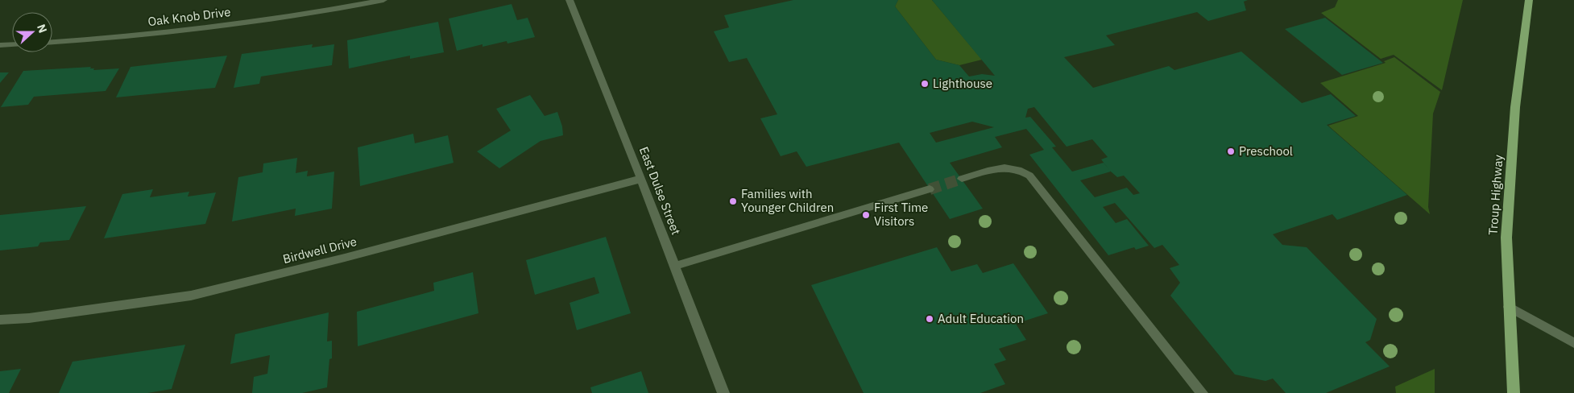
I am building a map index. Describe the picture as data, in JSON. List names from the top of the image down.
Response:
{
  "streets": {
    "main road": ["Troup Highway"],
    "street": ["Oak Knob Drive", "East Dulse Street", "Birdwell Drive"]
  },
  "crossings": [
    ["East Dulse Street", "Birdwell Drive"]
  ],
  "places": [
    "Lighthouse",
    "Preschool",
    "Families with Younger Children",
    "First Time Visitors",
    "Adult Education"
  ],
  "north": "right"
}
